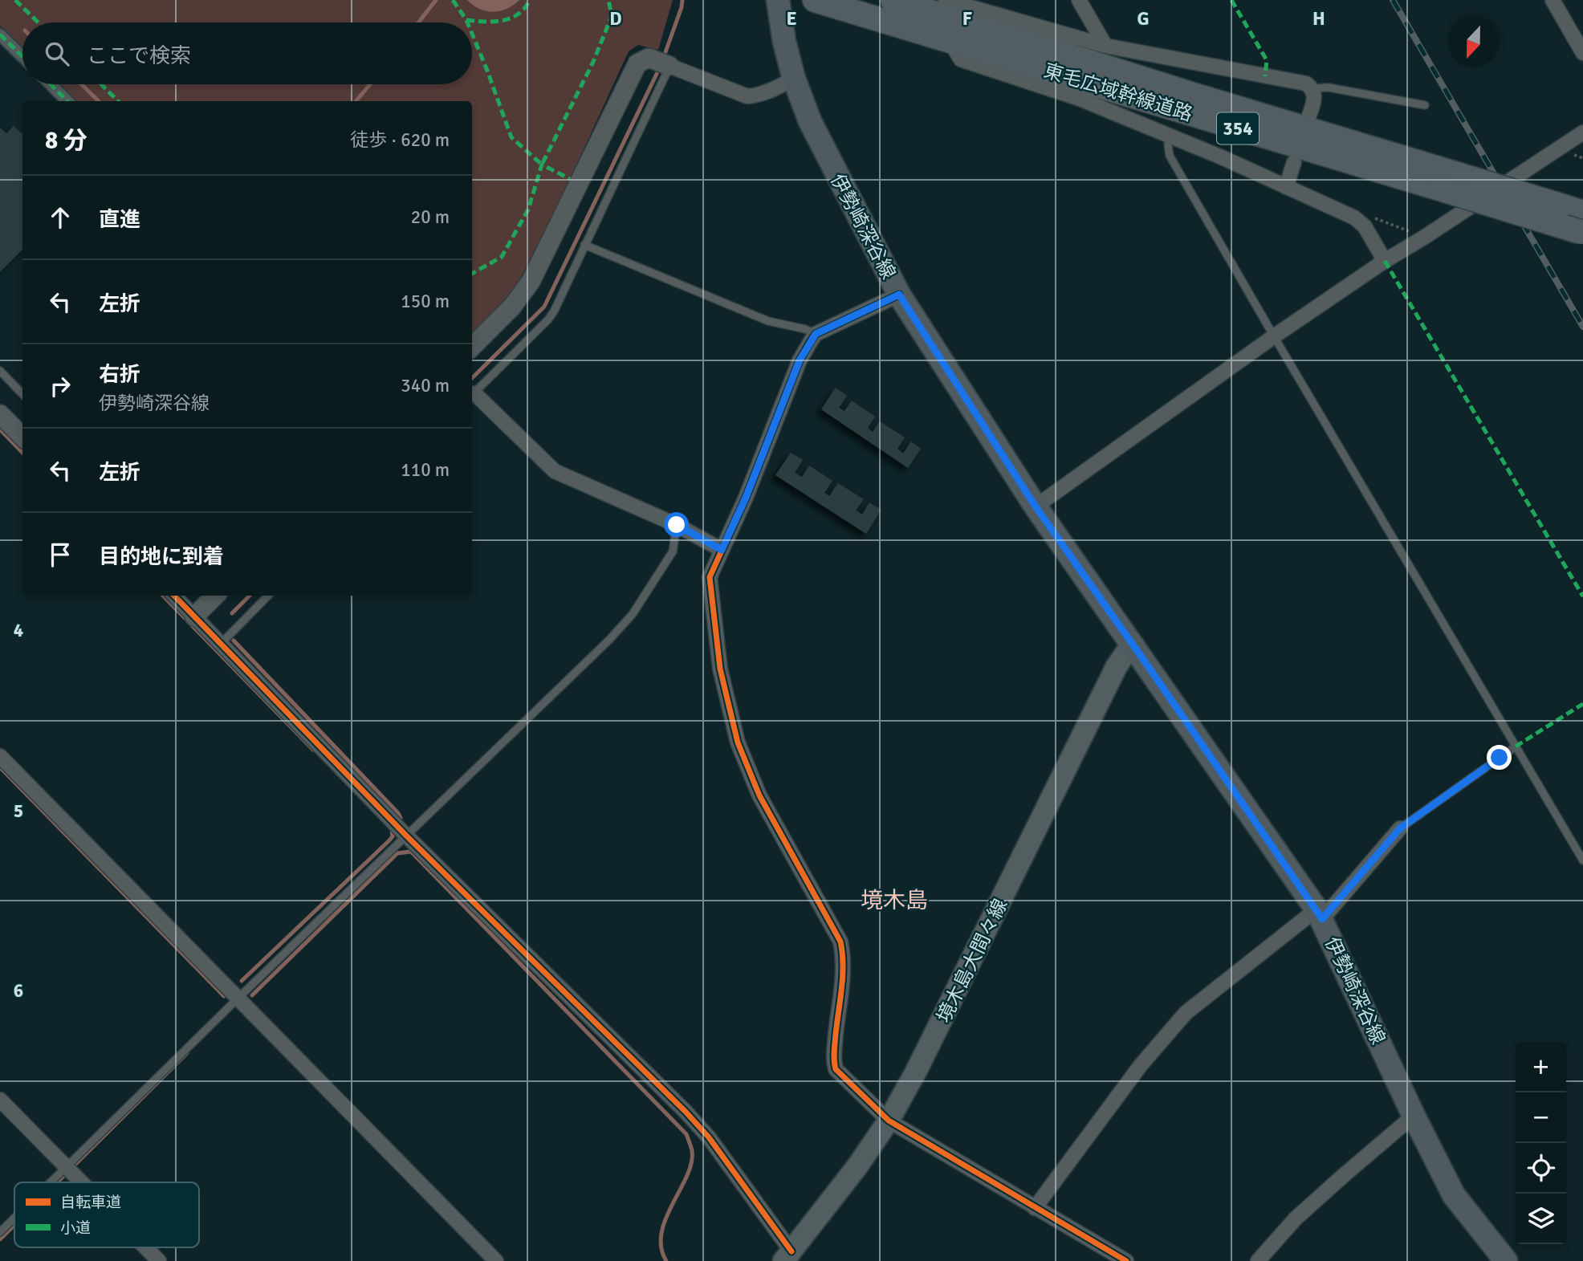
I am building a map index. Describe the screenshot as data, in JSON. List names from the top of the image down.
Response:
{
  "streets": {
    "highway": ["東毛広域幹線道路", "354"],
    "main road": ["伊勢崎深谷線", "境木島大間々線"]
  },
  "crossings": [
    ["伊勢崎深谷線", "境木島大間々線"]
  ],
  "districts": ["境木島"],
  "legend": ["自転車道", "小道"],
  "north": "bottom",
  "page": {
    "search": "ここで検索",
    "heading": ["8 分", "徒歩 · 620 m"],
    "list": [
      ["直進", "20 m"],
      ["左折", "150 m"],
      ["右折", "伊勢崎深谷線", "340 m"],
      ["左折", "110 m"],
      "目的地に到着"
    ],
    "map_buttons": ["+", "−"]
  },
  "grid": {
    "columns": [
      "D",
      "E",
      "F",
      "G",
      "H"
    ],
    "rows": ["4", "5", "6"]
  }
}
